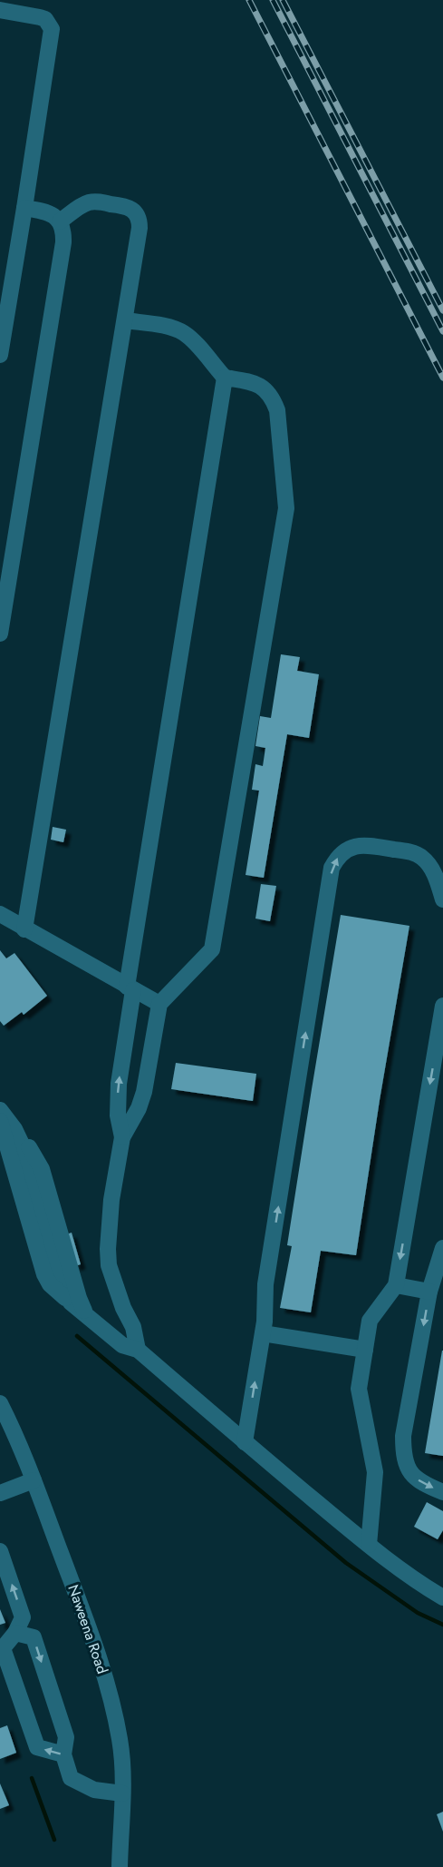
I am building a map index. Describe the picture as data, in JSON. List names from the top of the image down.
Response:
{
  "streets": {
    "street": ["Naweena Road"]
  }
}
